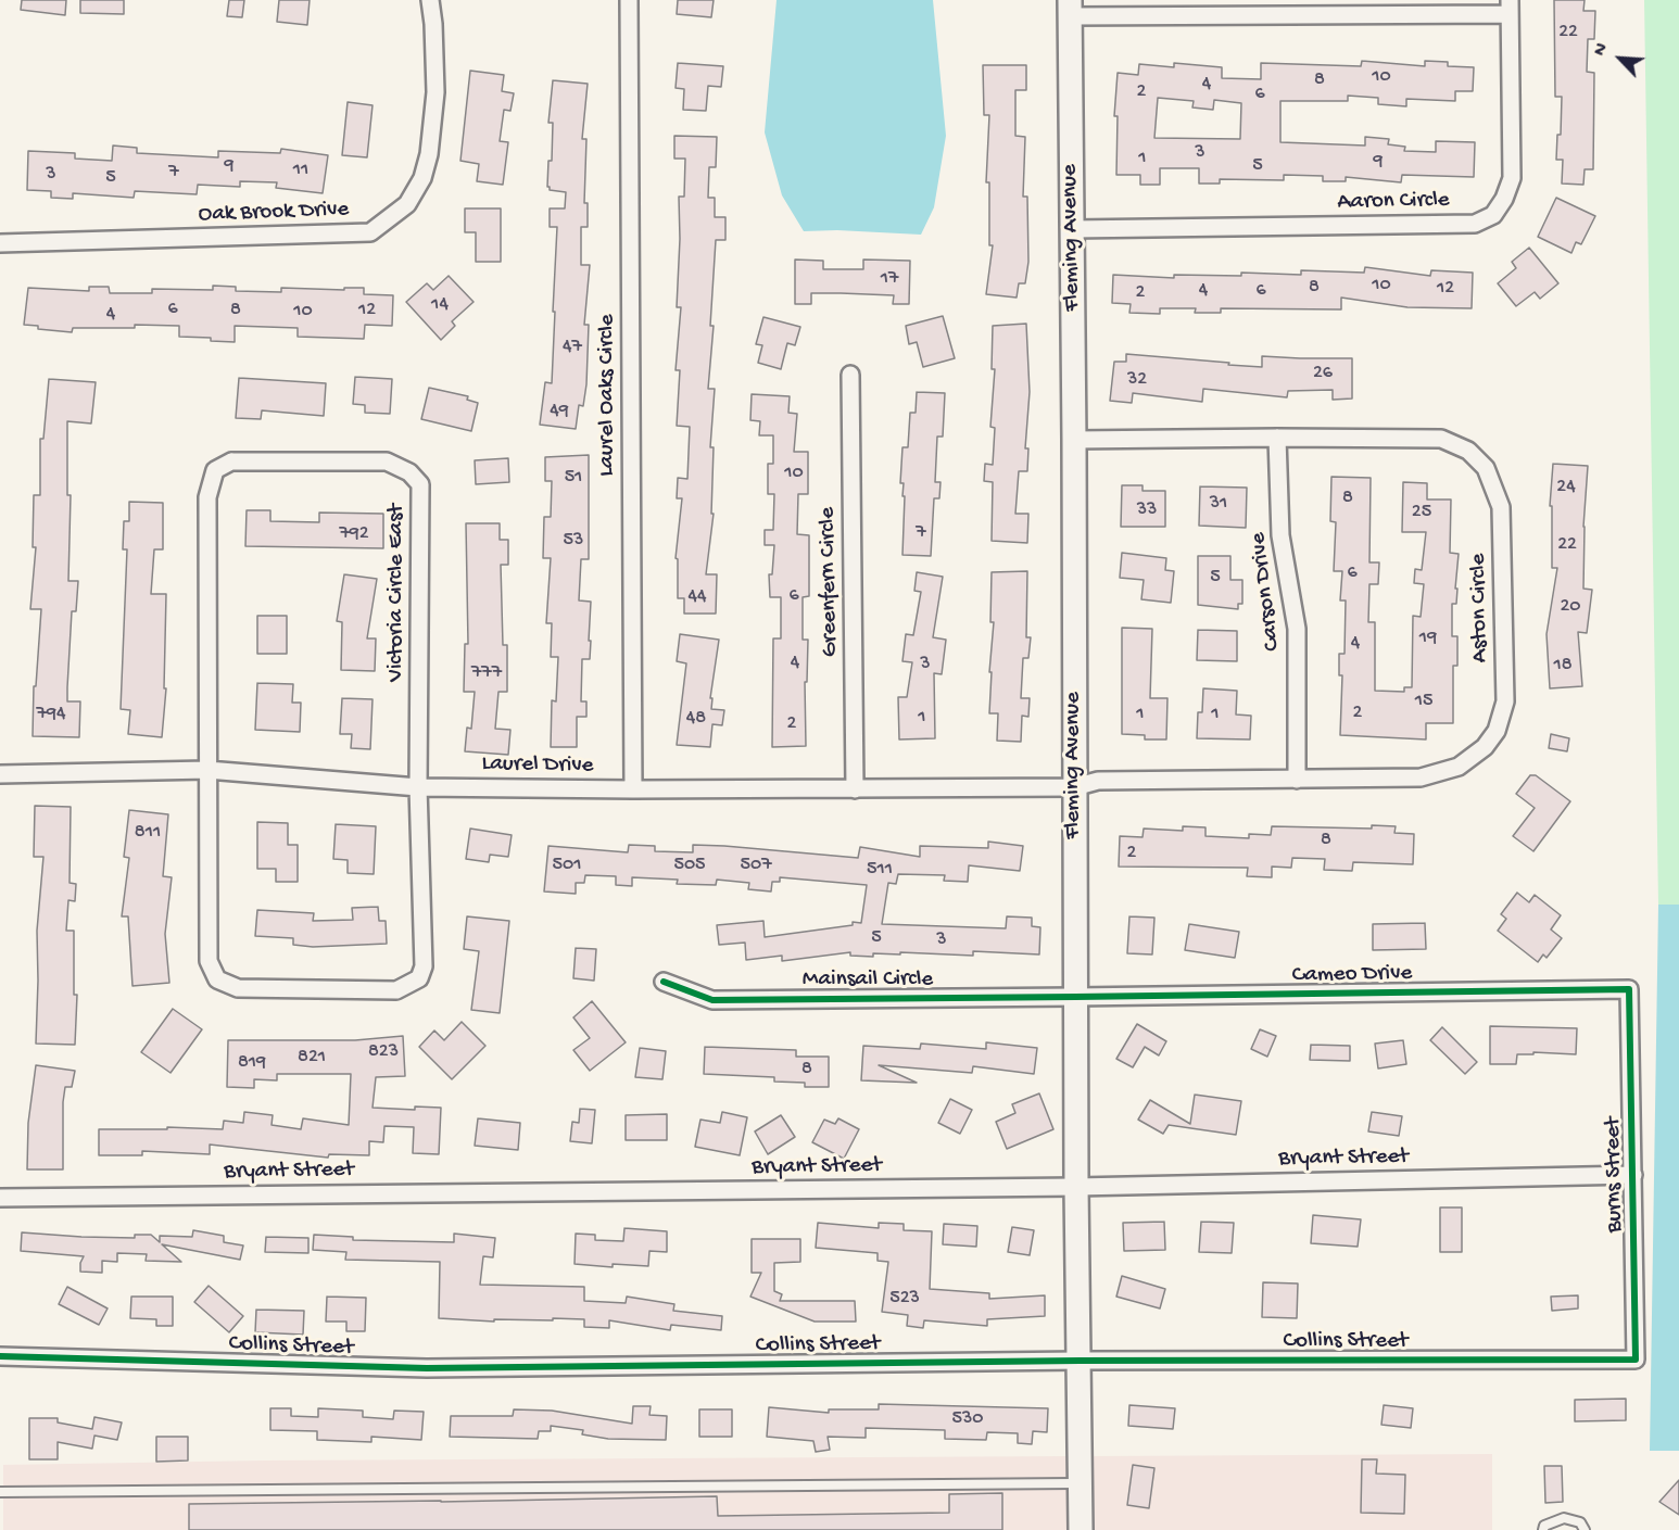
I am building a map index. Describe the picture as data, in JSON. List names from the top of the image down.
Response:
{
  "streets": {
    "street": [
      "Aaron Circle",
      "Oak Brook Drive",
      "Fleming Avenue",
      "Laurel Oaks Circle",
      "Greenfern Circle",
      "Carson Drive",
      "Victoria Circle East",
      "Aston Circle",
      "Laurel Drive",
      "Cameo Drive",
      "Mainsail Circle",
      "Bryant Street",
      "Burns Street",
      "Collins Street"
    ]
  },
  "crossings": [
    ["Aaron Circle", "Fleming Avenue"],
    ["Fleming Avenue", "Aston Circle"],
    ["Fleming Avenue", "Laurel Drive"],
    ["Fleming Avenue", "Cameo Drive"],
    ["Fleming Avenue", "Mainsail Circle"],
    ["Fleming Avenue", "Bryant Street"],
    ["Fleming Avenue", "Collins Street"],
    ["Laurel Oaks Circle", "Laurel Drive"],
    ["Greenfern Circle", "Laurel Drive"],
    ["Carson Drive", "Aston Circle"],
    ["Victoria Circle East", "Laurel Drive"],
    ["Aston Circle", "Laurel Drive"],
    ["Cameo Drive", "Mainsail Circle"],
    ["Cameo Drive", "Burns Street"],
    ["Bryant Street", "Burns Street"],
    ["Burns Street", "Collins Street"]
  ],
  "house_numbers": [
    "22",
    "10",
    "8",
    "4",
    "2",
    "6",
    "3",
    "1",
    "9",
    "9",
    "5",
    "11",
    "7",
    "3",
    "5",
    "17",
    "10",
    "8",
    "12",
    "4",
    "6",
    "2",
    "14",
    "6",
    "8",
    "12",
    "10",
    "4",
    "47",
    "26",
    "32",
    "49",
    "10",
    "51",
    "24",
    "8",
    "31",
    "33",
    "25",
    "7",
    "792",
    "53",
    "22",
    "6",
    "5",
    "6",
    "44",
    "20",
    "19",
    "4",
    "4",
    "3",
    "18",
    "777",
    "15",
    "2",
    "794",
    "1",
    "1",
    "1",
    "48",
    "2",
    "811",
    "8",
    "2",
    "501",
    "505",
    "507",
    "511",
    "5",
    "3",
    "823",
    "821",
    "819",
    "8",
    "523",
    "530"
  ],
  "north": "top left"
}
